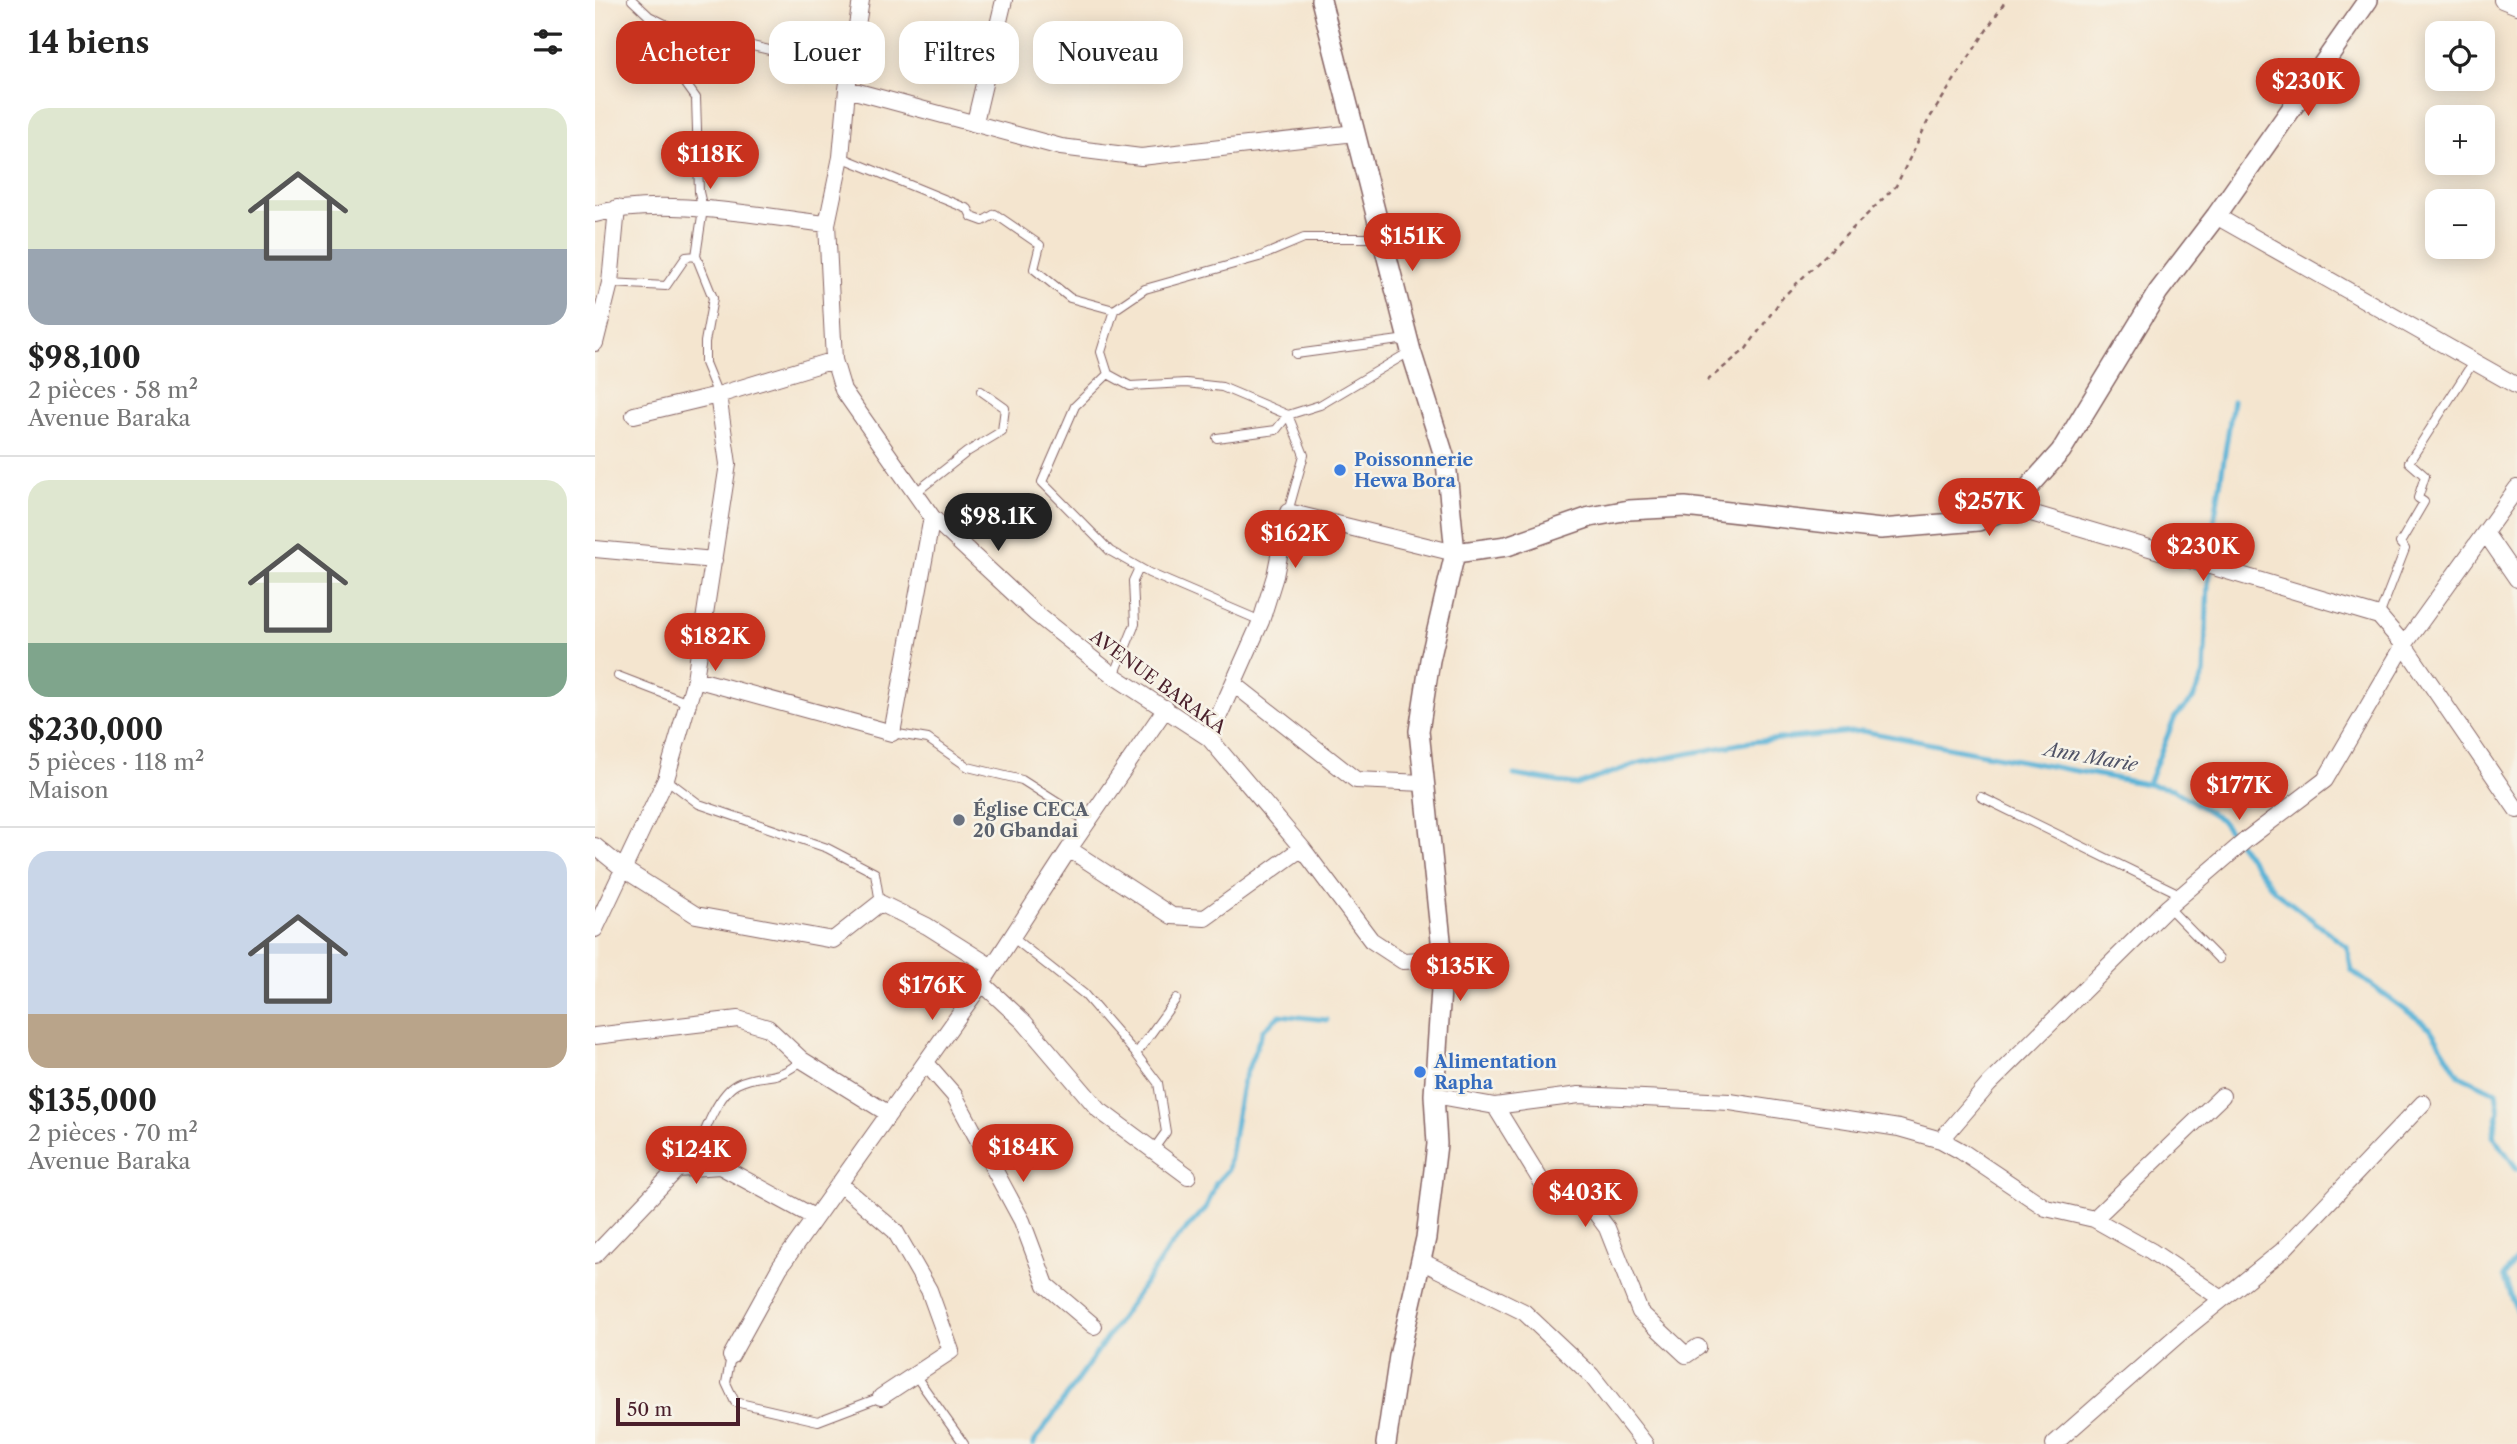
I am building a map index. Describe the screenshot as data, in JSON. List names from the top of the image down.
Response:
{
  "streets": {
    "street": ["AVENUE BARAKA"]
  },
  "water": ["Ann Marie"],
  "places": ["Poissonnerie Hewa Bora", "Église CECA 20 Gbandai", "Alimentation Rapha"],
  "scale_bar": "50 m",
  "page": {
    "heading": "14 biens",
    "map_buttons": ["+", "−"],
    "chip": [
      "Acheter",
      "Louer",
      "Filtres",
      "Nouveau"
    ],
    "price": [
      "$230K",
      "$118K",
      "$151K",
      "$257K",
      "$98.1K",
      "$162K",
      "$230K",
      "$182K",
      "$177K",
      "$135K",
      "$176K",
      "$184K",
      "$124K",
      "$403K"
    ],
    "list": [
      {
        "name": "$98,100",
        "note": "2 pièces · 58 m² · Avenue Baraka"
      },
      {
        "name": "$230,000",
        "note": "5 pièces · 118 m² · Maison"
      },
      {
        "name": "$135,000",
        "note": "2 pièces · 70 m² · Avenue Baraka"
      }
    ],
    "scale": "50 m"
  }
}
